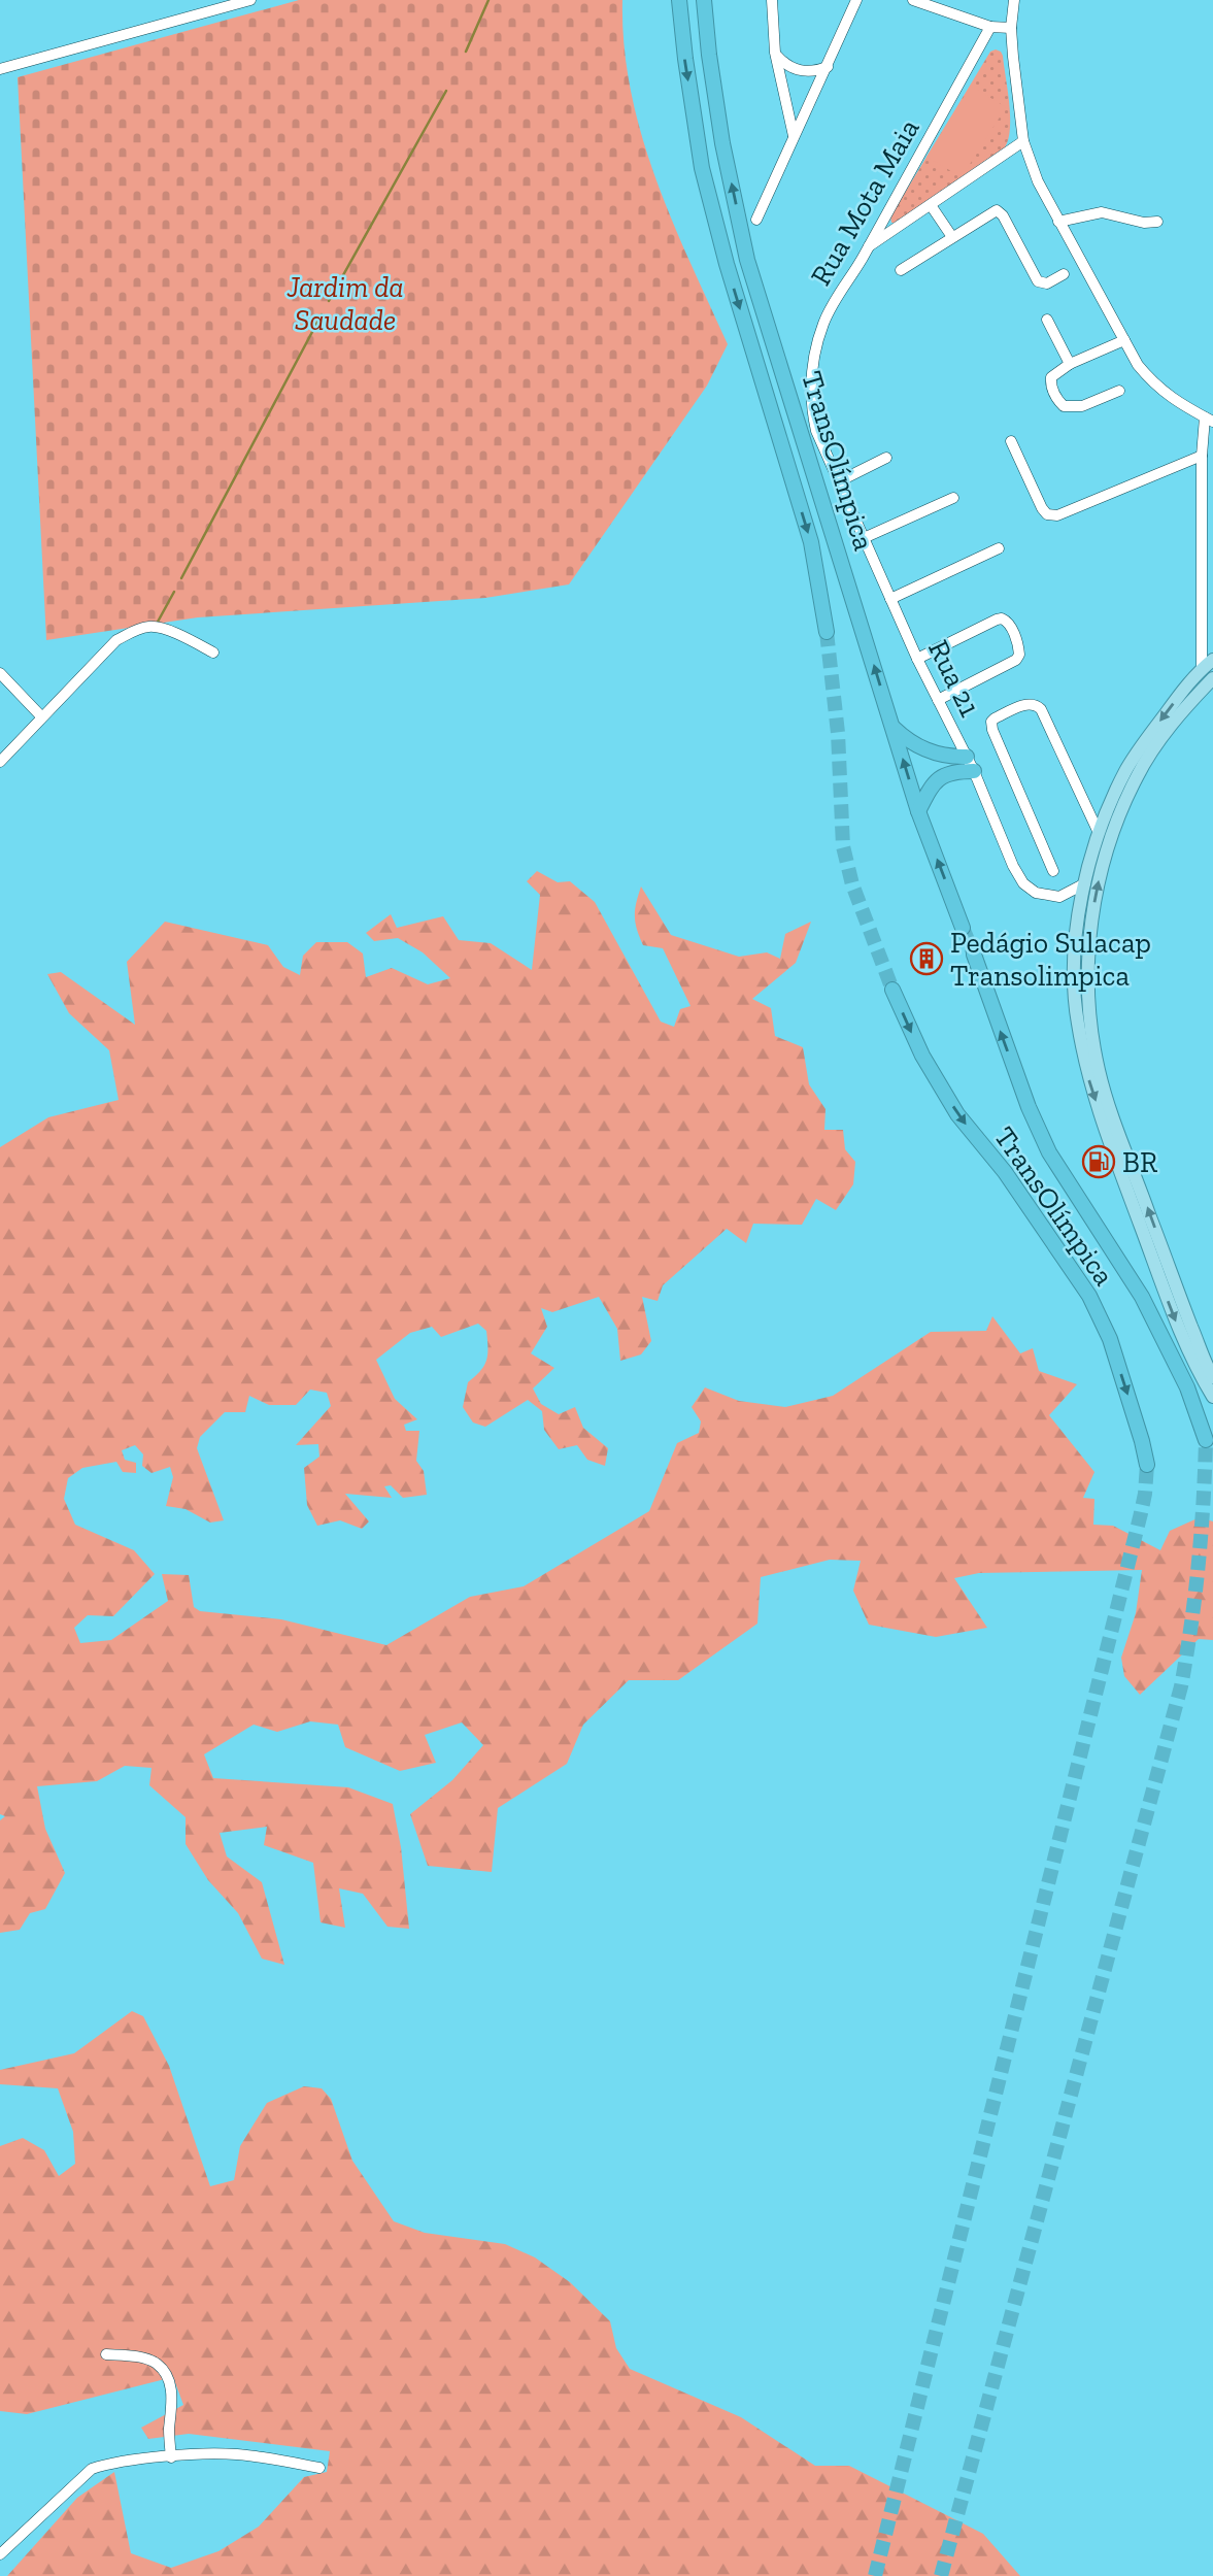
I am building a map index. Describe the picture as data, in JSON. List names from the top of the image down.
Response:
{
  "streets": {
    "highway": ["TransOlímpica"],
    "street": ["Rua Mota Maia", "Rua 21"]
  },
  "crossings": [
    ["Rua Mota Maia", "Rua 21"]
  ],
  "parks": ["Jardim da Saudade"],
  "places": {
    "building": ["Pedágio Sulacap Transolimpica"],
    "fuel station": ["BR"]
  }
}
